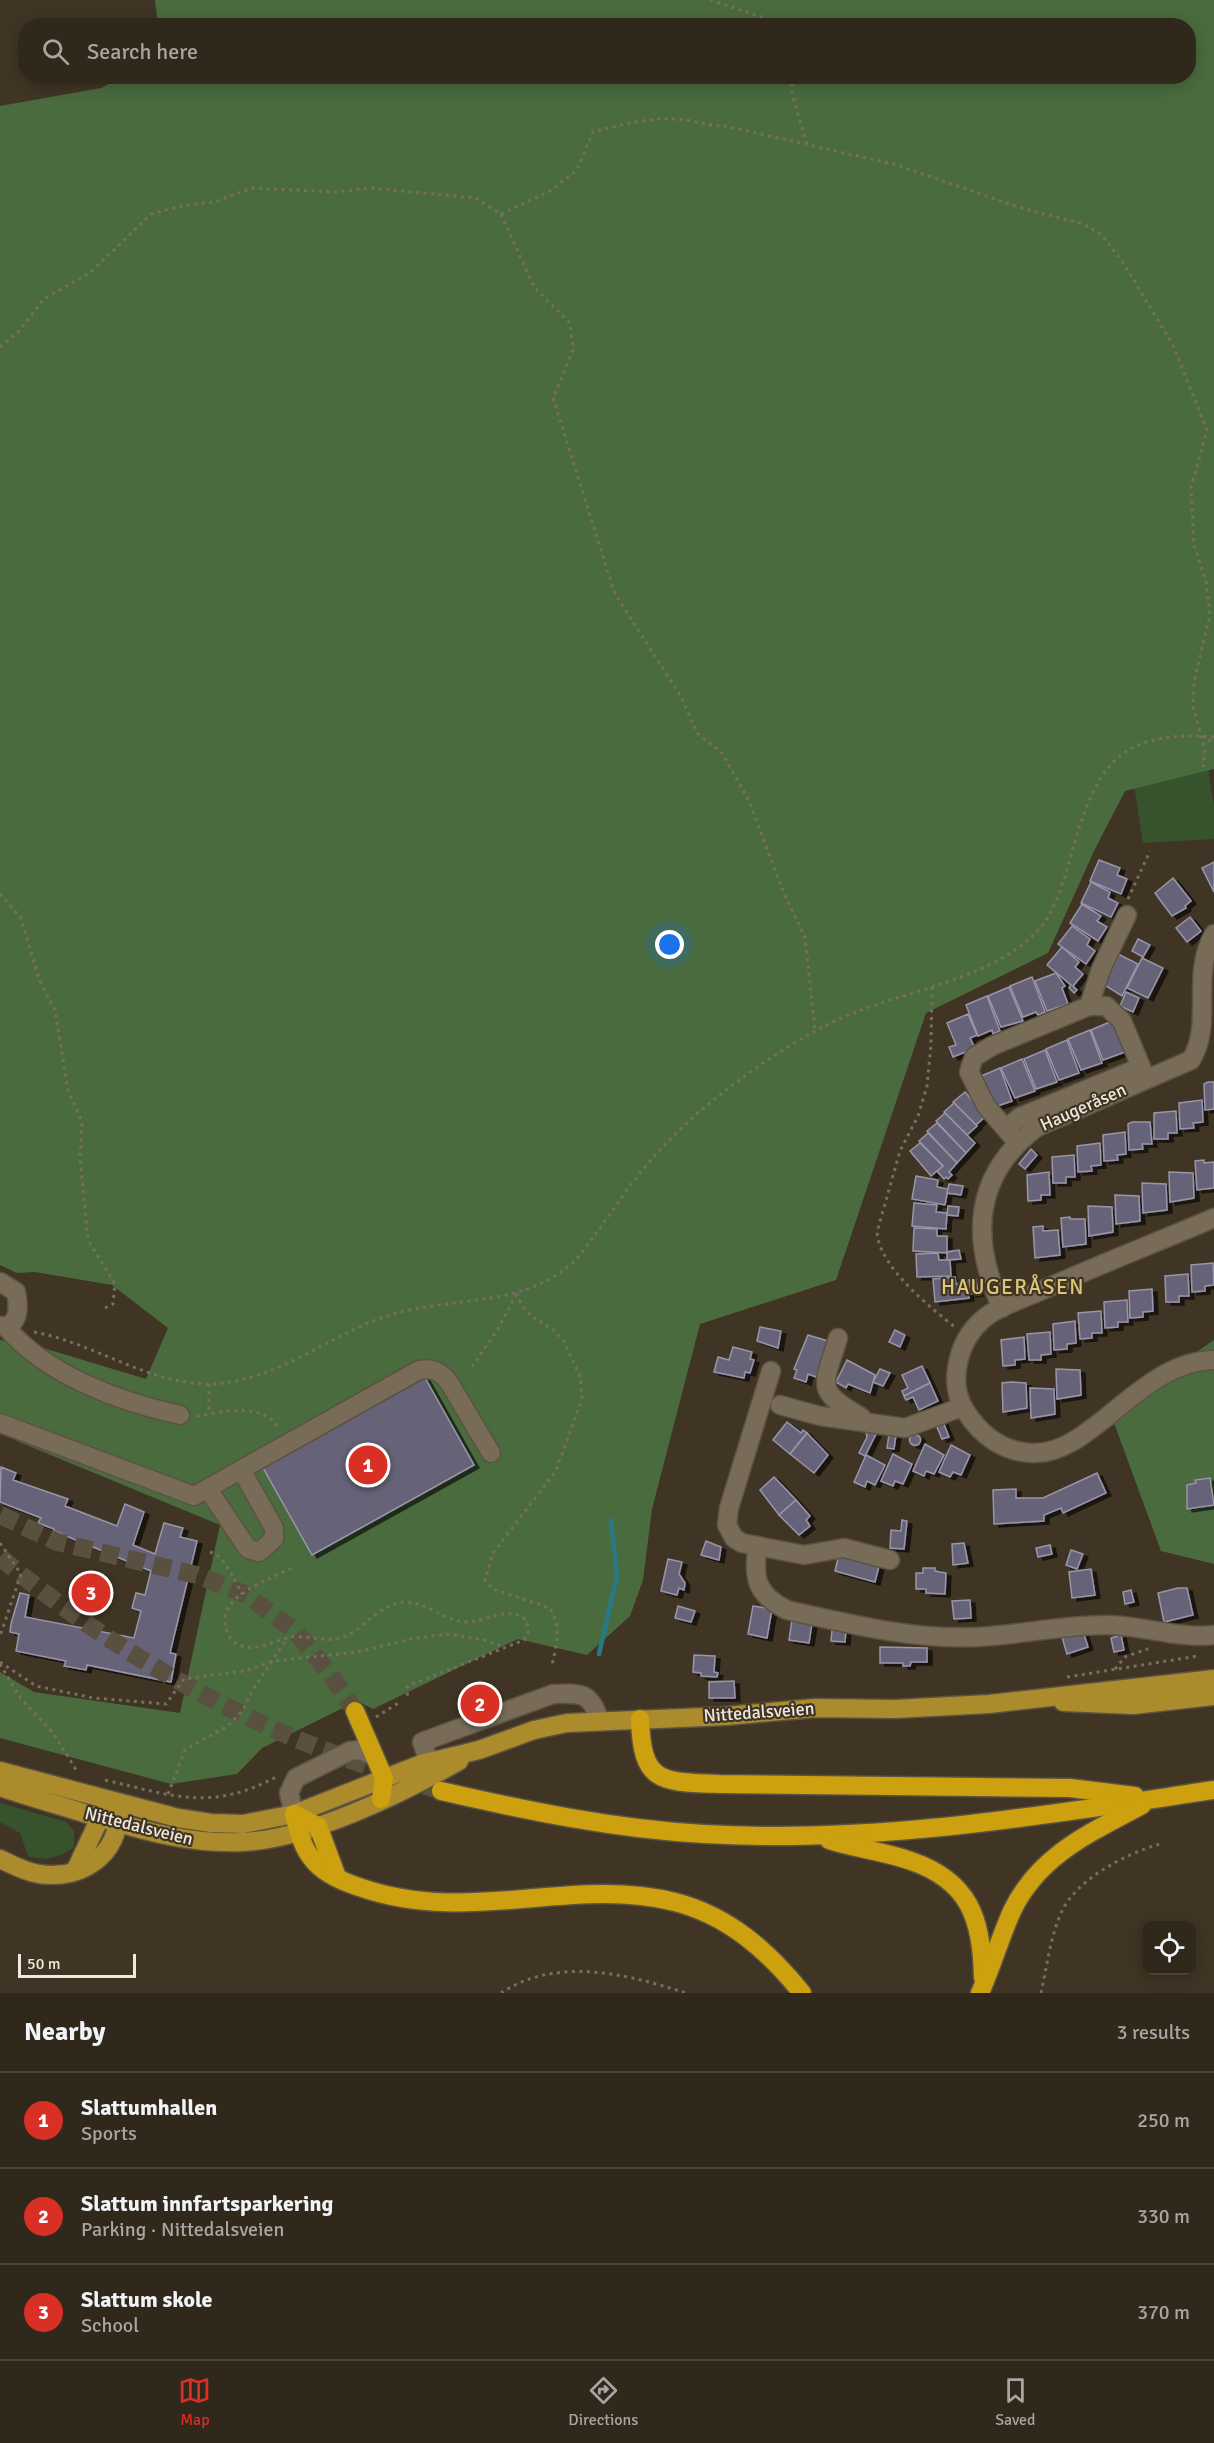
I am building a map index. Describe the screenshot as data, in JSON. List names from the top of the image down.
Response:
{
  "streets": {
    "main road": ["Nittedalsveien"],
    "street": ["Haugeråsen"]
  },
  "districts": ["HAUGERÅSEN"],
  "scale_bar": "50 m",
  "page": {
    "search": "Search here",
    "pins": ["1", "3", "2"],
    "scale": "50 m",
    "heading": ["Nearby", "3 results"],
    "list": [
      {
        "mark": "1",
        "name": "Slattumhallen",
        "note": "Sports",
        "value": "250 m"
      },
      {
        "mark": "2",
        "name": "Slattum innfartsparkering",
        "note": "Parking · Nittedalsveien",
        "value": "330 m"
      },
      {
        "mark": "3",
        "name": "Slattum skole",
        "note": "School",
        "value": "370 m"
      }
    ],
    "nav": ["Map", "Directions", "Saved"]
  }
}
